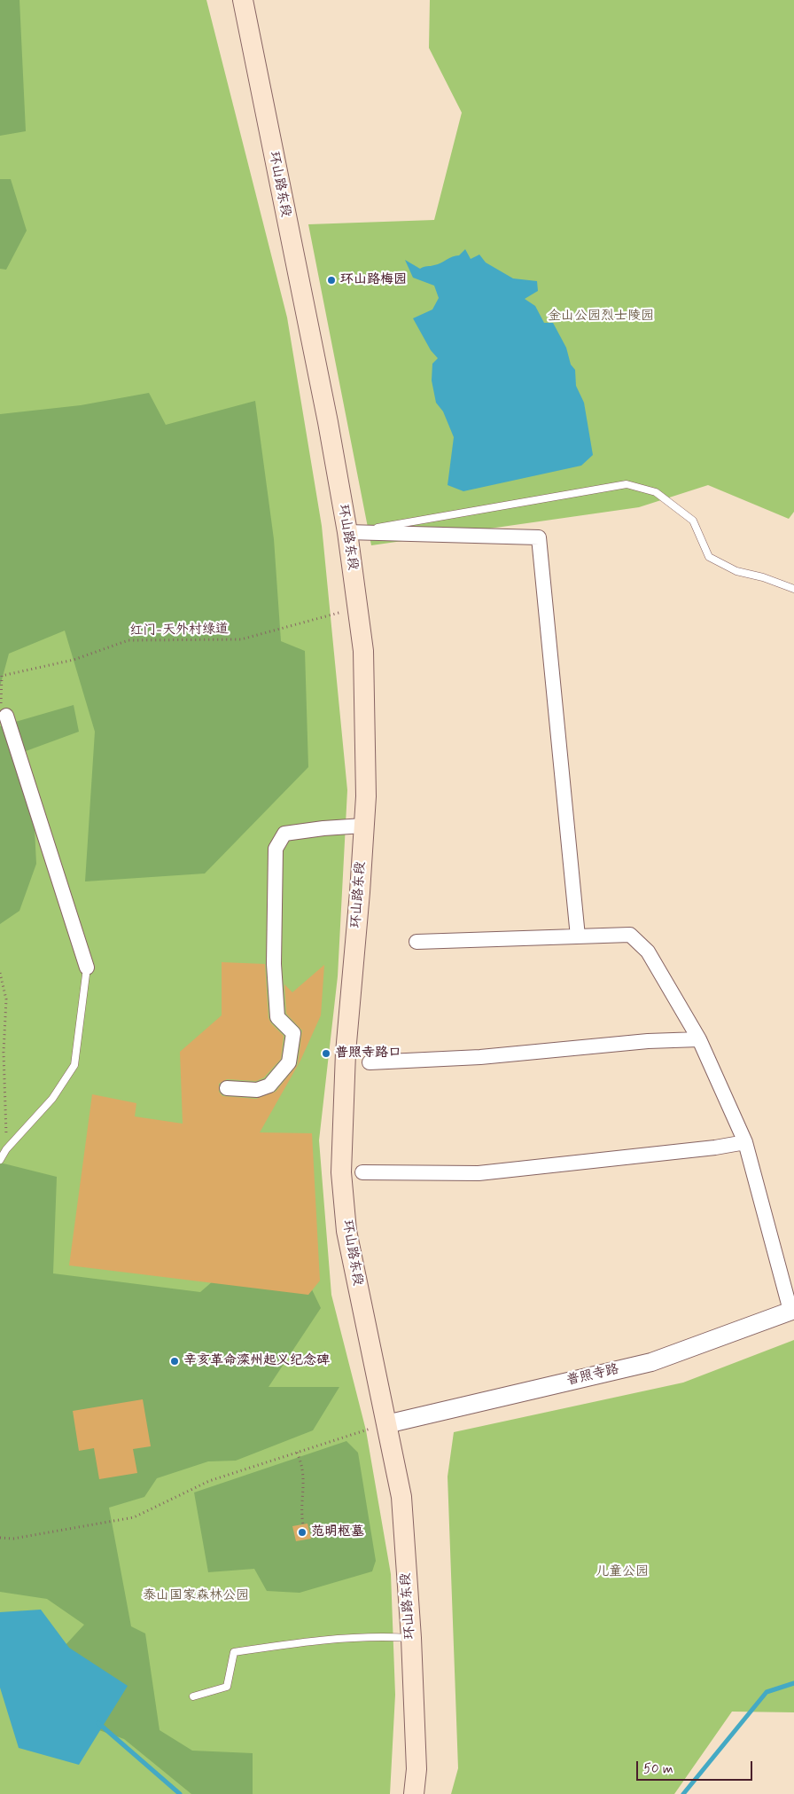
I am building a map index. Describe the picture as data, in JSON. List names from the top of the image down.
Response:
{
  "streets": {
    "main road": ["环山路东段"],
    "street": ["普照寺路"],
    "path": ["红门-天外村绿道"]
  },
  "crossings": [
    ["环山路东段", "红门-天外村绿道"],
    ["环山路东段", "普照寺路"]
  ],
  "parks": ["金山公园烈士陵园", "儿童公园", "泰山国家森林公园"],
  "places": [
    "环山路梅园",
    "普照寺路口",
    "辛亥革命滦州起义纪念碑",
    "范明枢墓"
  ],
  "scale_bar": "50 m"
}
